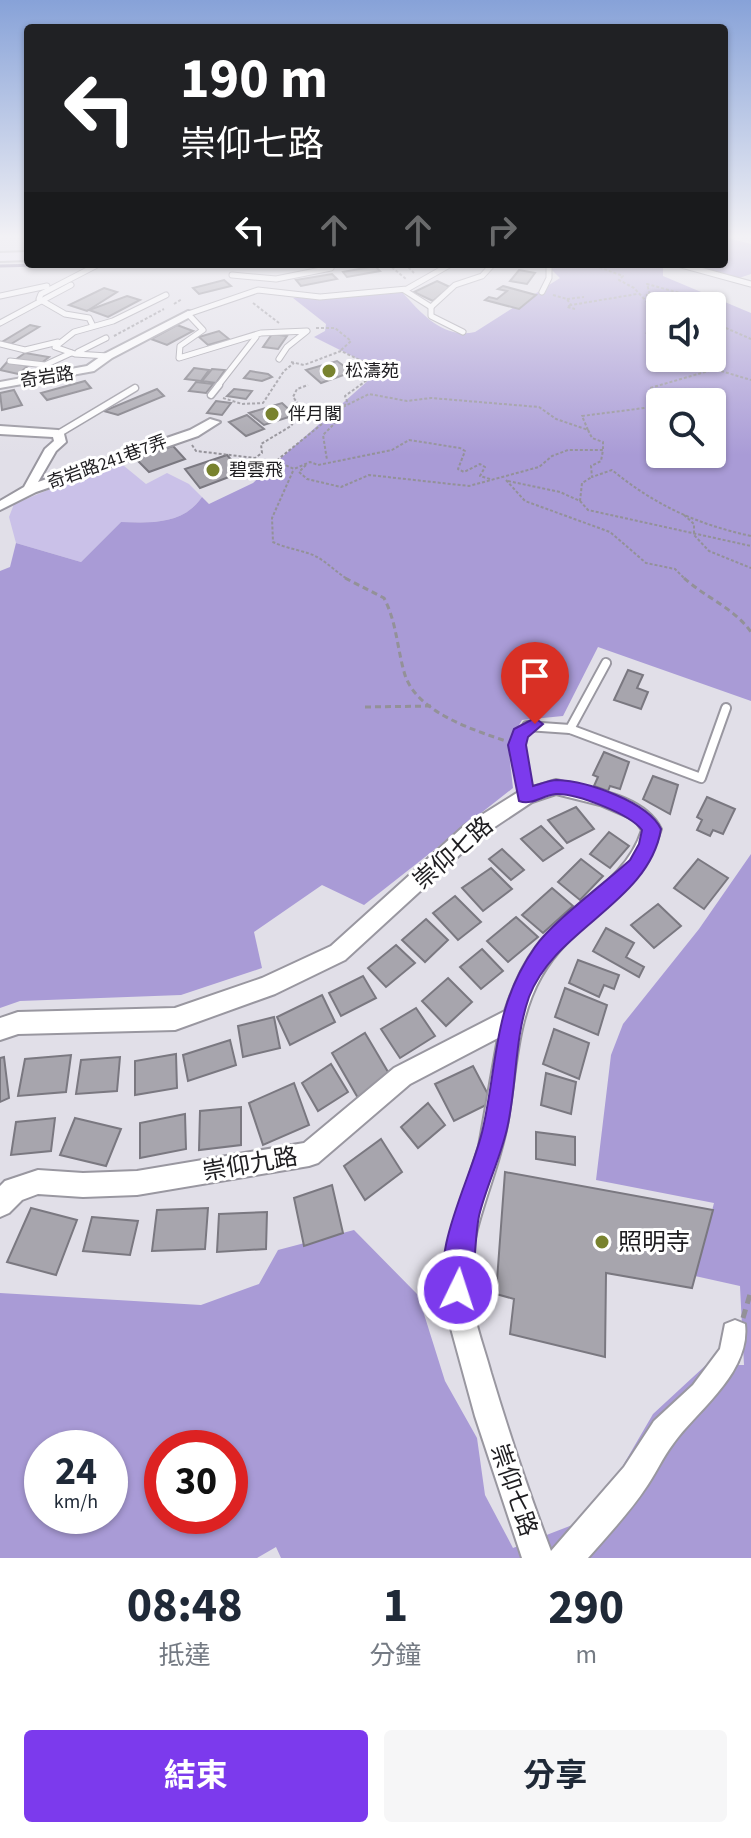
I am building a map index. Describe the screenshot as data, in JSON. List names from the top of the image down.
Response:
{
  "streets": {
    "street": [
      "奇岩路",
      "奇岩路241巷7弄",
      "崇仰七路",
      "崇仰九路"
    ]
  },
  "crossings": [
    ["崇仰七路", "崇仰九路"]
  ],
  "places": [
    "松濤苑",
    "伴月閣",
    "碧雲飛",
    "照明寺"
  ],
  "page": {
    "turn": ["190 m", "崇仰七路"],
    "speed": "24 km/h",
    "limit": "30",
    "eta": [
      "08:48",
      "抵達",
      "1",
      "分鐘",
      "290",
      "m"
    ],
    "buttons": ["結束", "分享"]
  }
}
